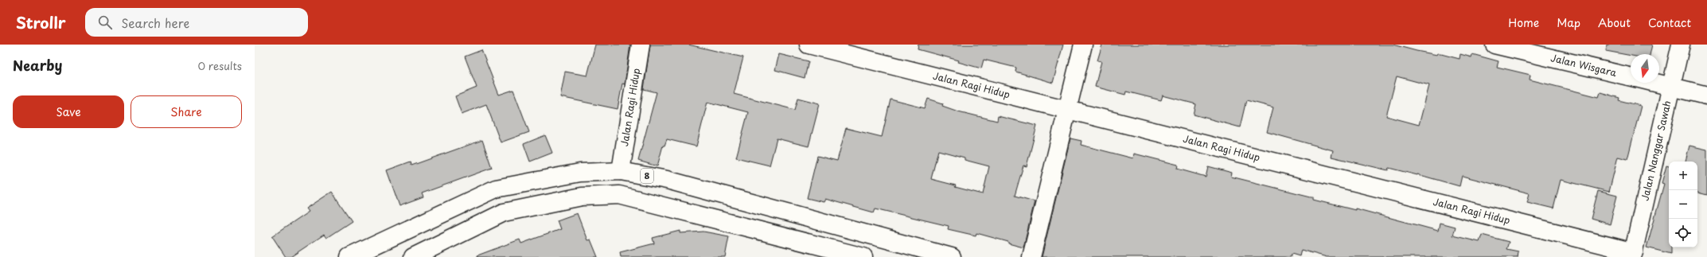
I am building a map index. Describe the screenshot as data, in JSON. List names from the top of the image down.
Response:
{
  "streets": {
    "main road": [
      "Jalan Wisgara",
      "Jalan Ragi Hidup",
      "Jalan Nanggar Sawah",
      "8"
    ]
  },
  "crossings": [
    ["Jalan Wisgara", "Jalan Nanggar Sawah"],
    ["Jalan Ragi Hidup", "Jalan Nanggar Sawah"],
    ["Jalan Ragi Hidup", "8"]
  ],
  "north": "bottom",
  "page": {
    "header": "Strollr",
    "search": "Search here",
    "nav": [
      "Home",
      "Map",
      "About",
      "Contact"
    ],
    "heading": ["Nearby", "0 results"],
    "buttons": ["Save", "Share"],
    "map_buttons": ["+", "−"]
  }
}
